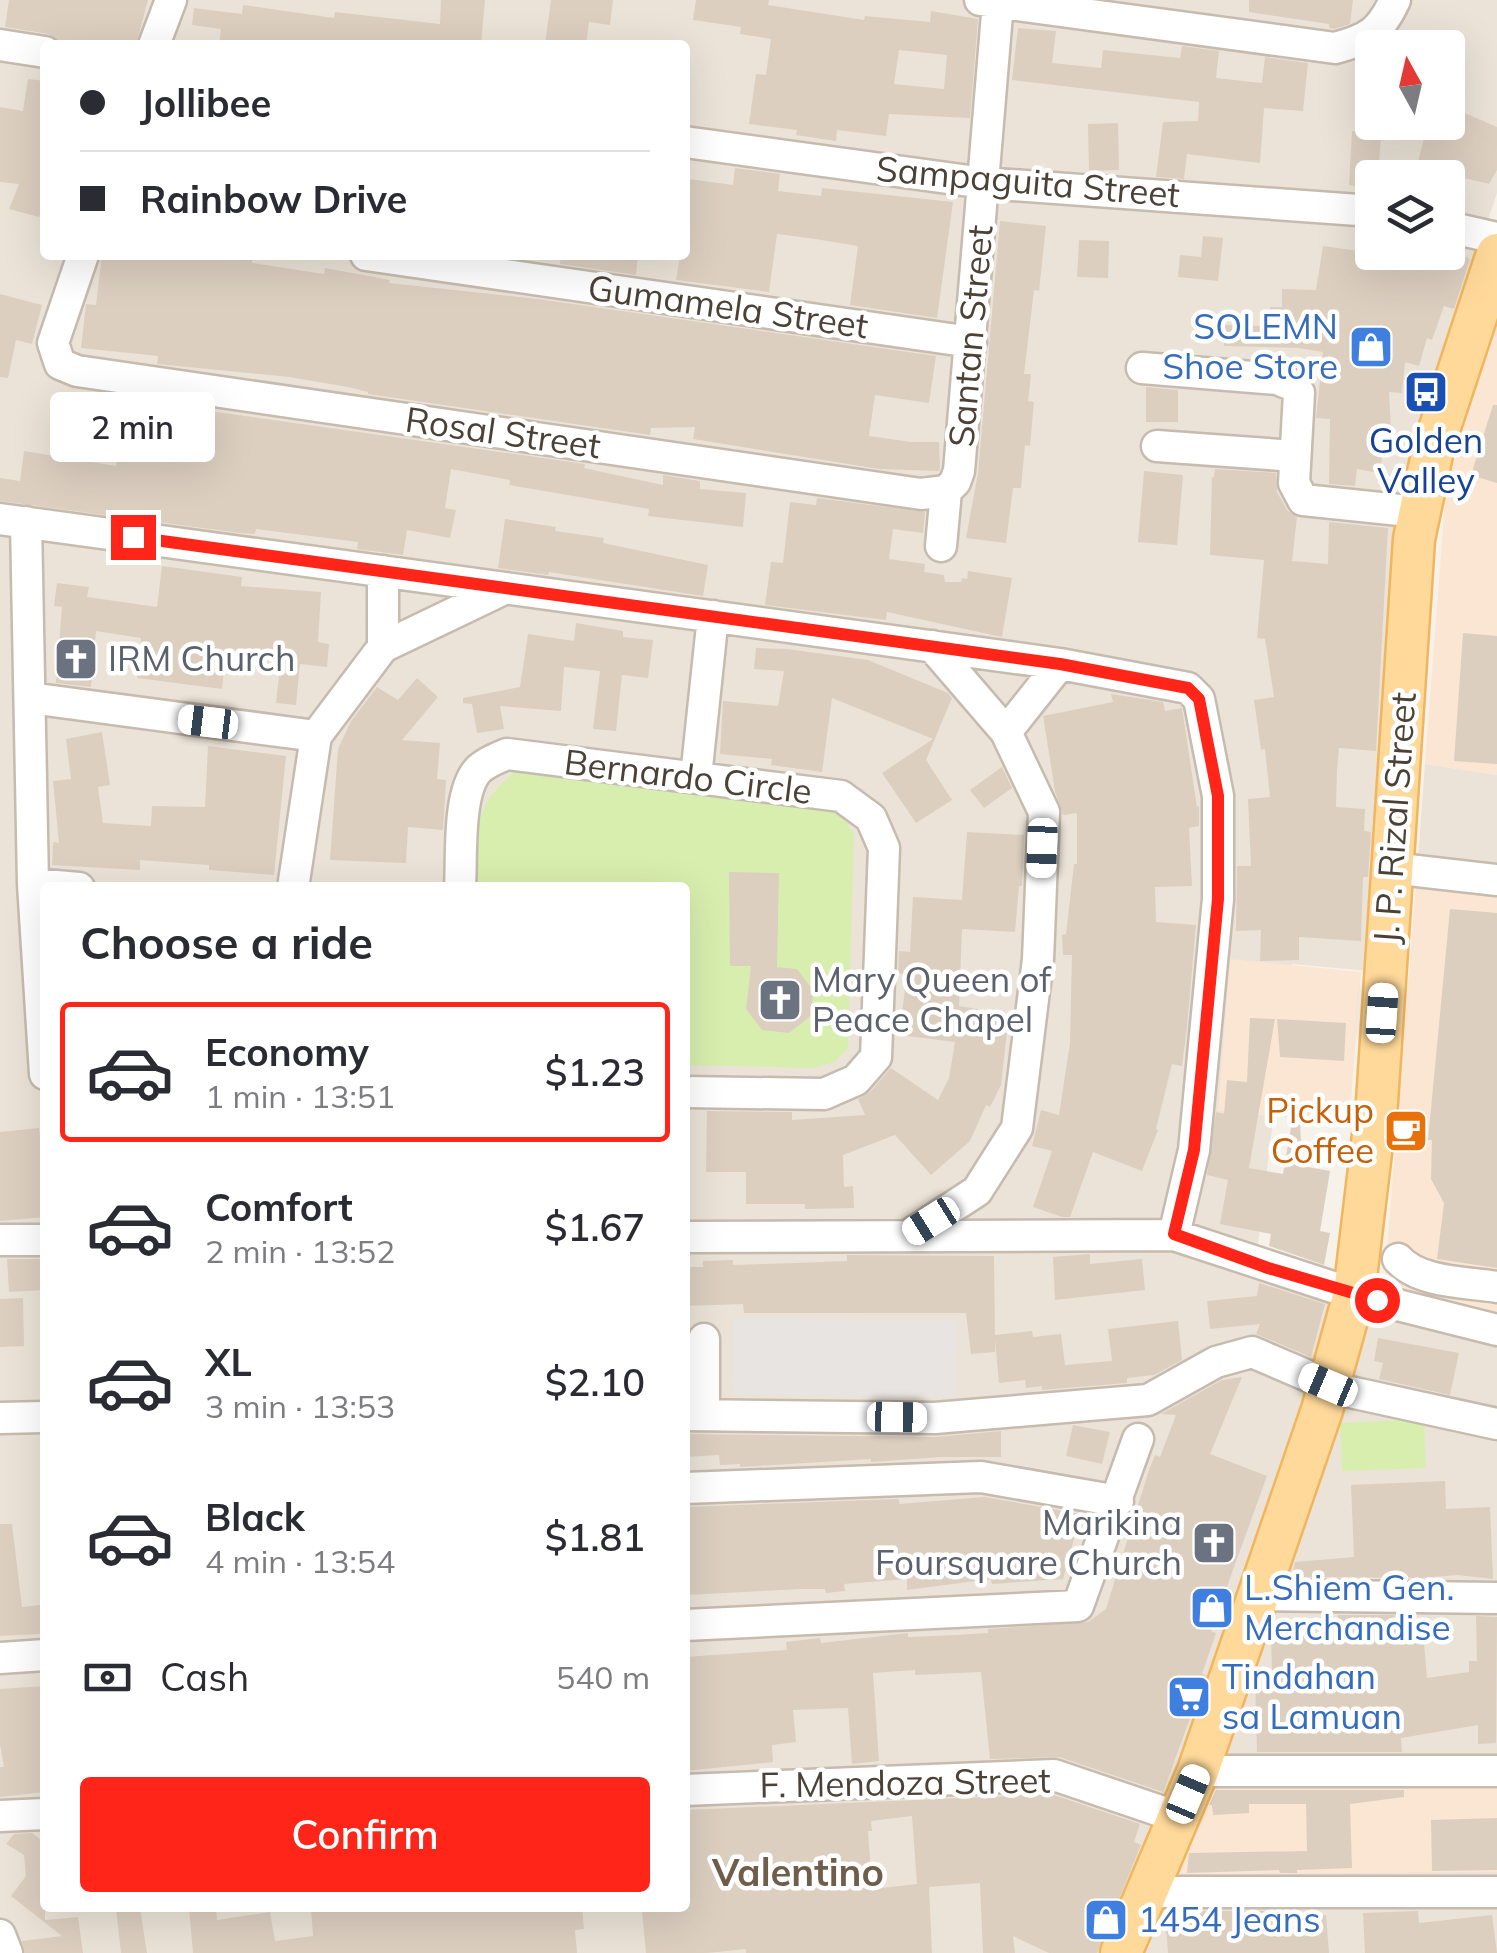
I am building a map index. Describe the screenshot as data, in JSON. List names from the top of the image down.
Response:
{
  "streets": {
    "main road": ["J. P. Rizal Street"],
    "street": [
      "Sampaguita Street",
      "Gumamela Street",
      "Santan Street",
      "Rosal Street",
      "Bernardo Circle",
      "F. Mendoza Street"
    ]
  },
  "crossings": [
    ["Sampaguita Street", "Santan Street"],
    ["Gumamela Street", "Santan Street"],
    ["Santan Street", "Rosal Street"],
    ["J. P. Rizal Street", "F. Mendoza Street"]
  ],
  "districts": ["Valentino"],
  "places": {
    "shop": ["SOLEMN Shoe Store", "L.Shiem Gen. Merchandise", "1454 Jeans"],
    "bus stop": ["Golden Valley"],
    "church": ["IRM Church", "Mary Queen of Peace Chapel", "Marikina Foursquare Church"],
    "cafe": ["Pickup Coffee"],
    "supermarket": ["Tindahan sa Lamuan"]
  },
  "north": "top",
  "page": {
    "banner": ["Jollibee", "Rainbow Drive"],
    "bubble": "2 min",
    "heading": "Choose a ride",
    "list": [
      {
        "name": "Economy",
        "note": "1 min · 13:51",
        "value": "$1.23"
      },
      {
        "name": "Comfort",
        "note": "2 min · 13:52",
        "value": "$1.67"
      },
      {
        "name": "XL",
        "note": "3 min · 13:53",
        "value": "$2.10"
      },
      {
        "name": "Black",
        "note": "4 min · 13:54",
        "value": "$1.81"
      }
    ],
    "pay": ["Cash", "540 m"],
    "buttons": "Confirm"
  }
}
